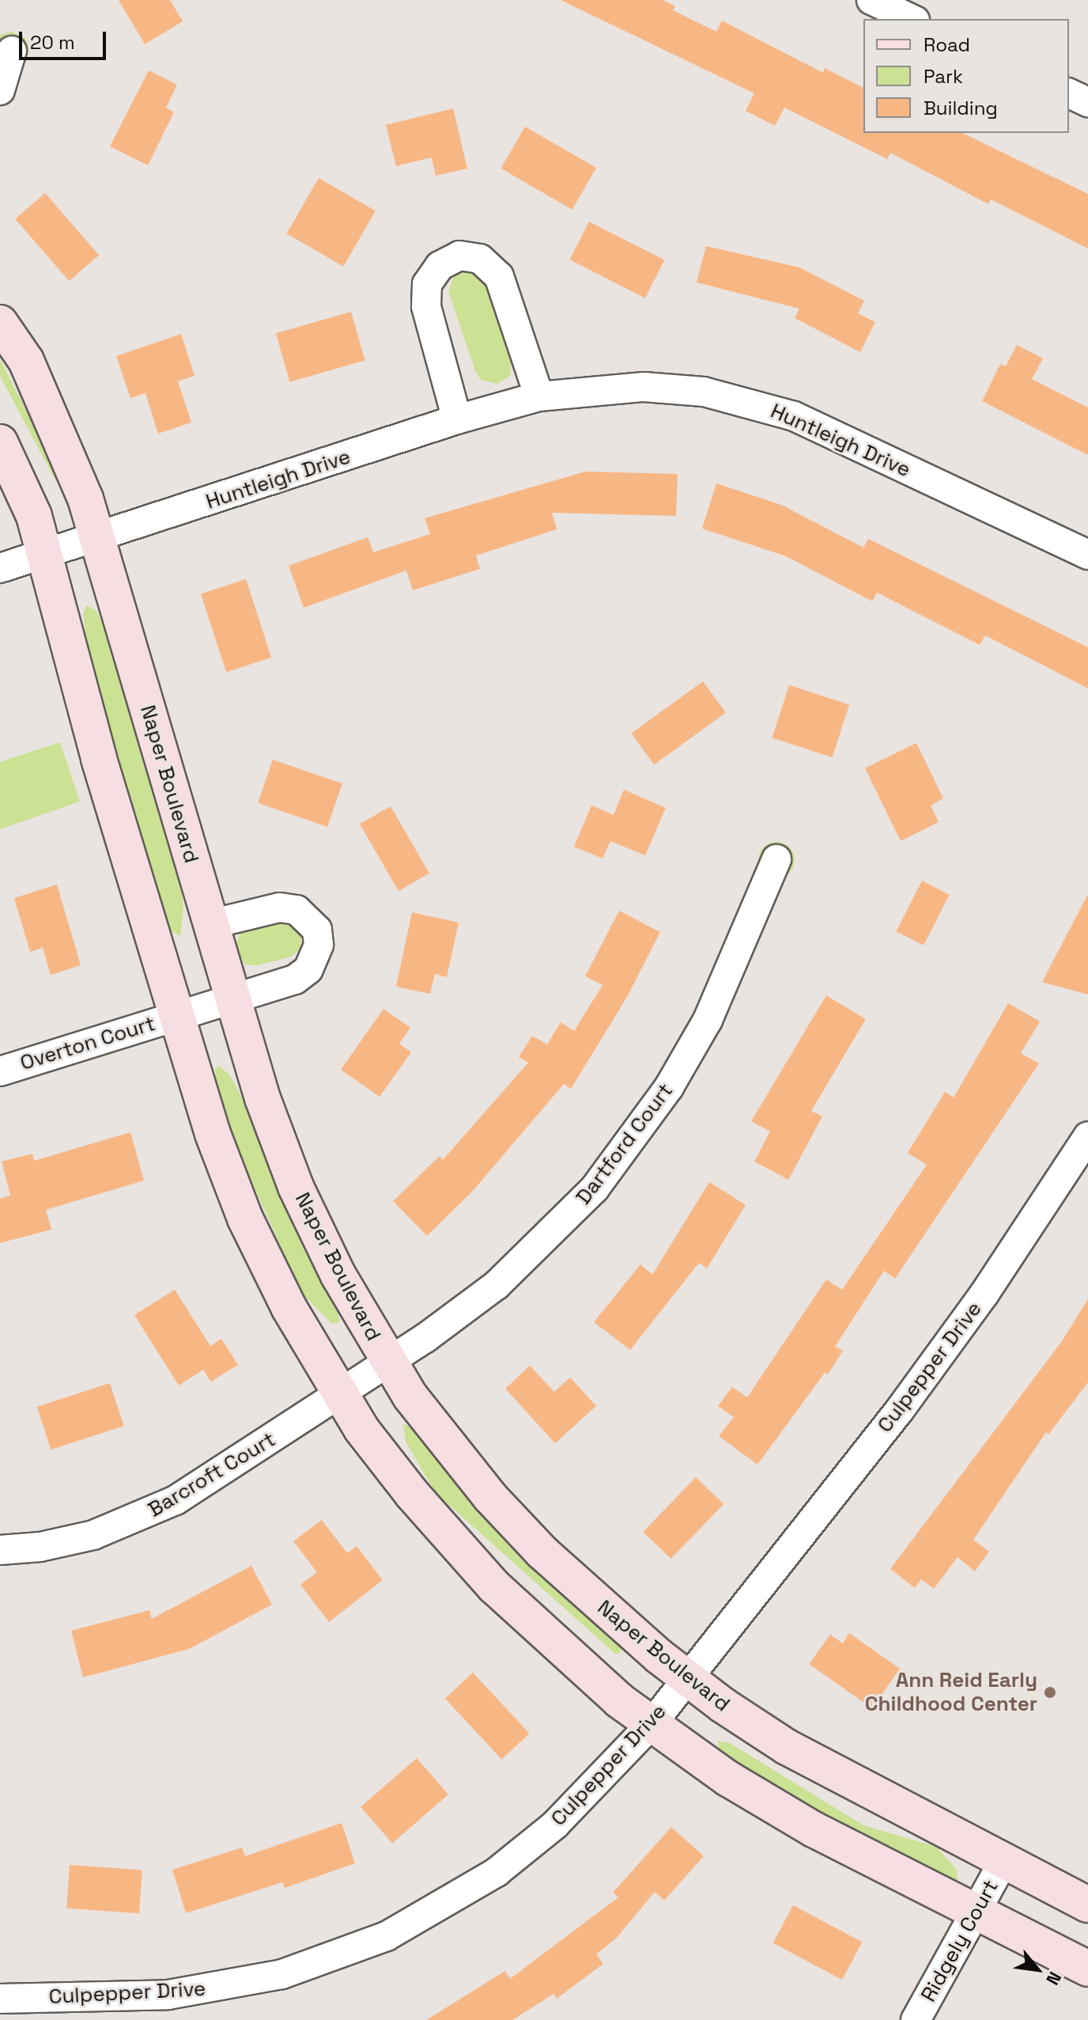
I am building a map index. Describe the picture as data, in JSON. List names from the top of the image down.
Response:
{
  "streets": {
    "main road": ["Naper Boulevard"],
    "street": [
      "Huntleigh Drive",
      "Overton Court",
      "Dartford Court",
      "Culpepper Drive",
      "Barcroft Court",
      "Ridgely Court"
    ]
  },
  "crossings": [
    ["Huntleigh Drive", "Naper Boulevard"],
    ["Naper Boulevard", "Overton Court"],
    ["Naper Boulevard", "Dartford Court"],
    ["Naper Boulevard", "Culpepper Drive"],
    ["Naper Boulevard", "Ridgely Court"],
    ["Dartford Court", "Barcroft Court"]
  ],
  "places": ["Ann Reid Early Childhood Center"],
  "legend": ["Road", "Park", "Building"],
  "scale_bar": "20 m",
  "north": "bottom right"
}
